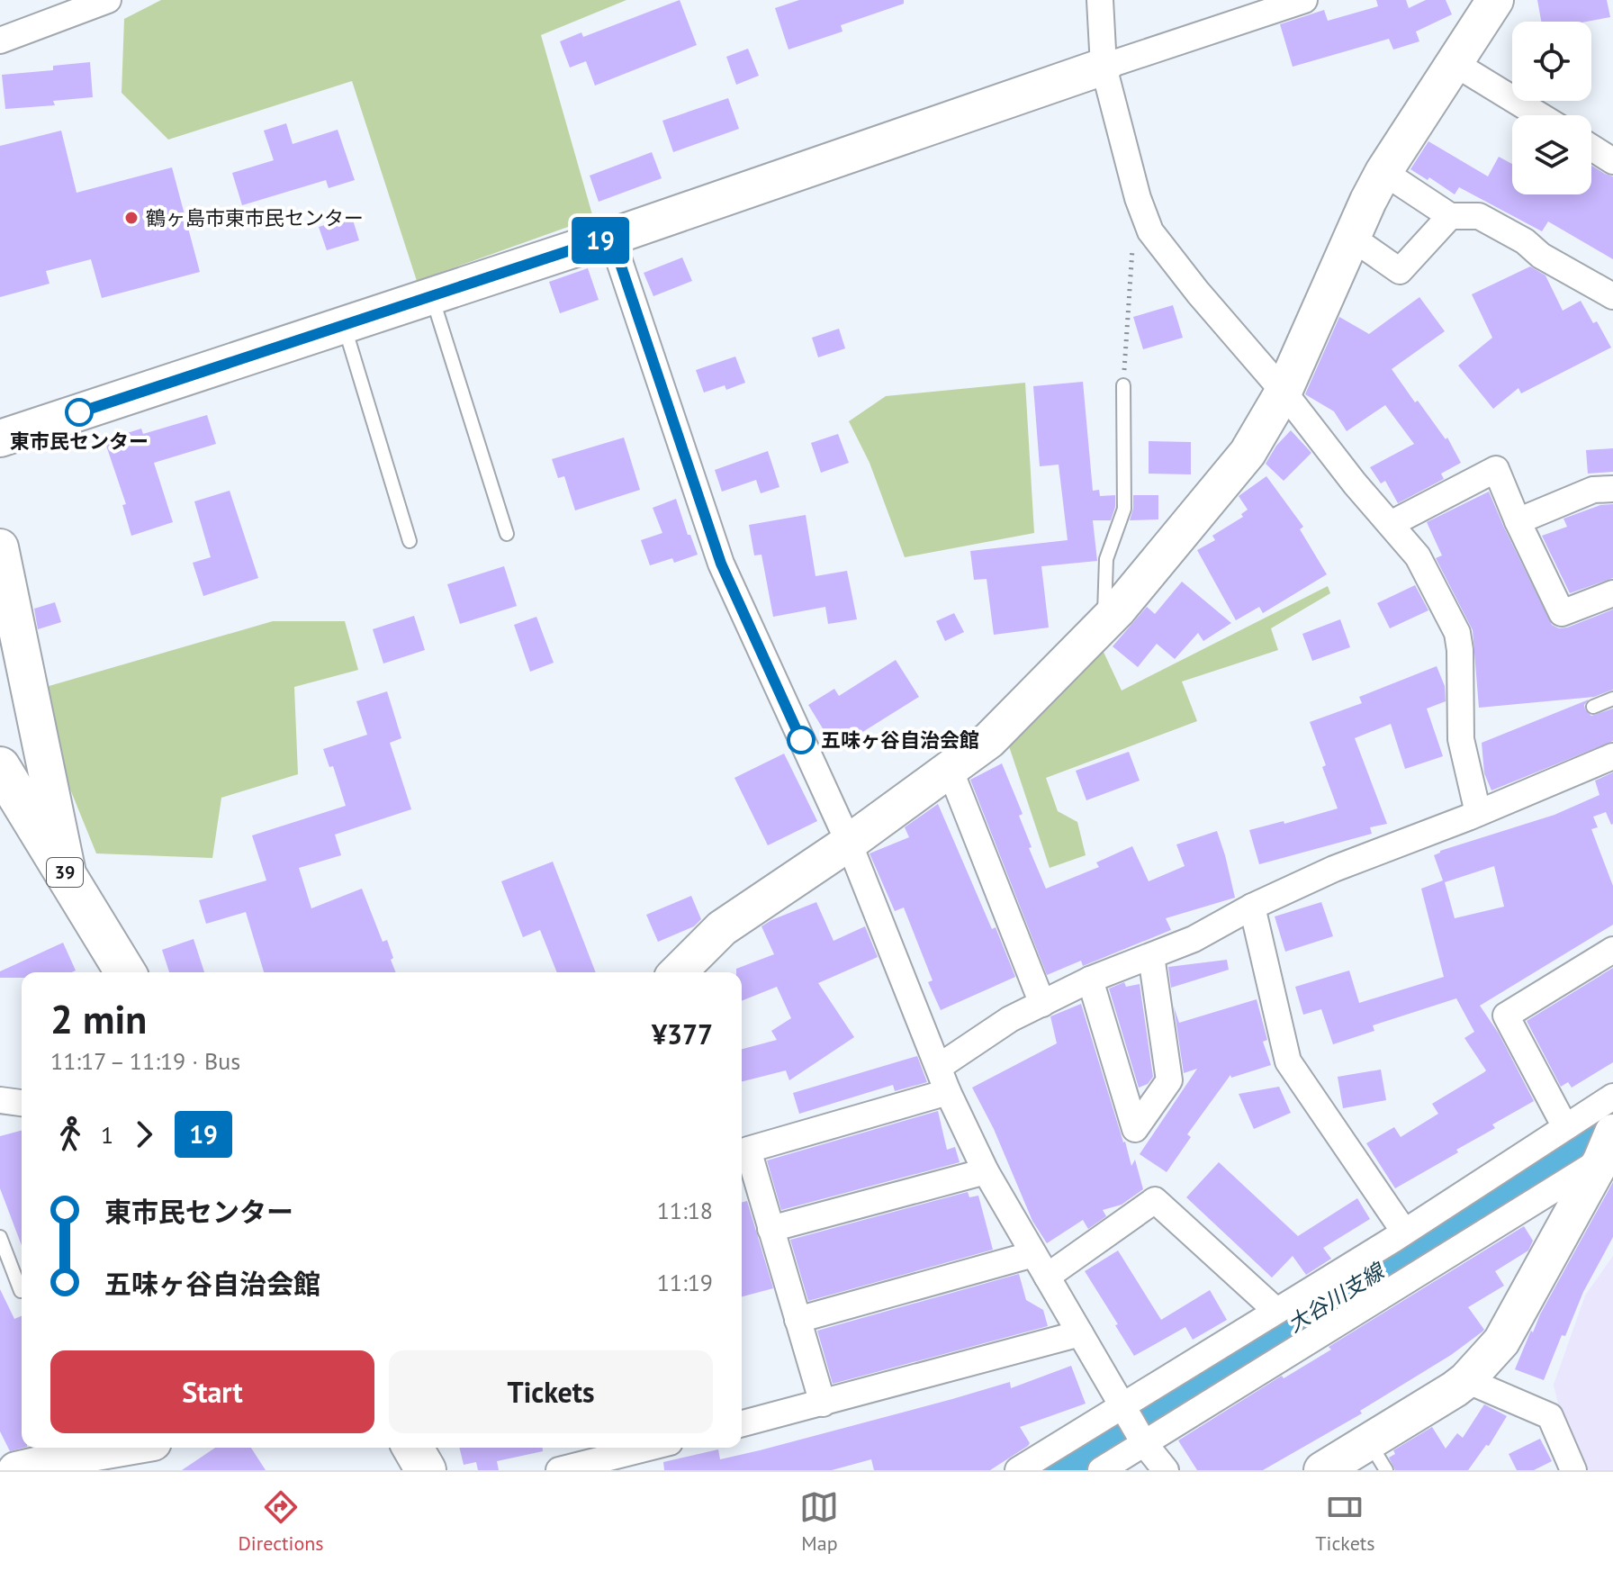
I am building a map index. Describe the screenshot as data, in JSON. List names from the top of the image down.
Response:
{
  "streets": {
    "main road": ["39"]
  },
  "water": ["大谷川支線"],
  "places": ["鶴ヶ島市東市民センター", "東市民センター", "五味ヶ谷自治会館"],
  "lines": ["bus line 19"],
  "page": {
    "on_map": "19",
    "heading": ["2 min", "11:17 – 11:19 · Bus", "¥377"],
    "legs": ["1", "19"],
    "list": [
      {
        "name": "東市民センター",
        "value": "11:18"
      },
      {
        "name": "五味ヶ谷自治会館",
        "value": "11:19"
      }
    ],
    "buttons": ["Start", "Tickets"],
    "tabs": ["Directions", "Map", "Tickets"]
  }
}
